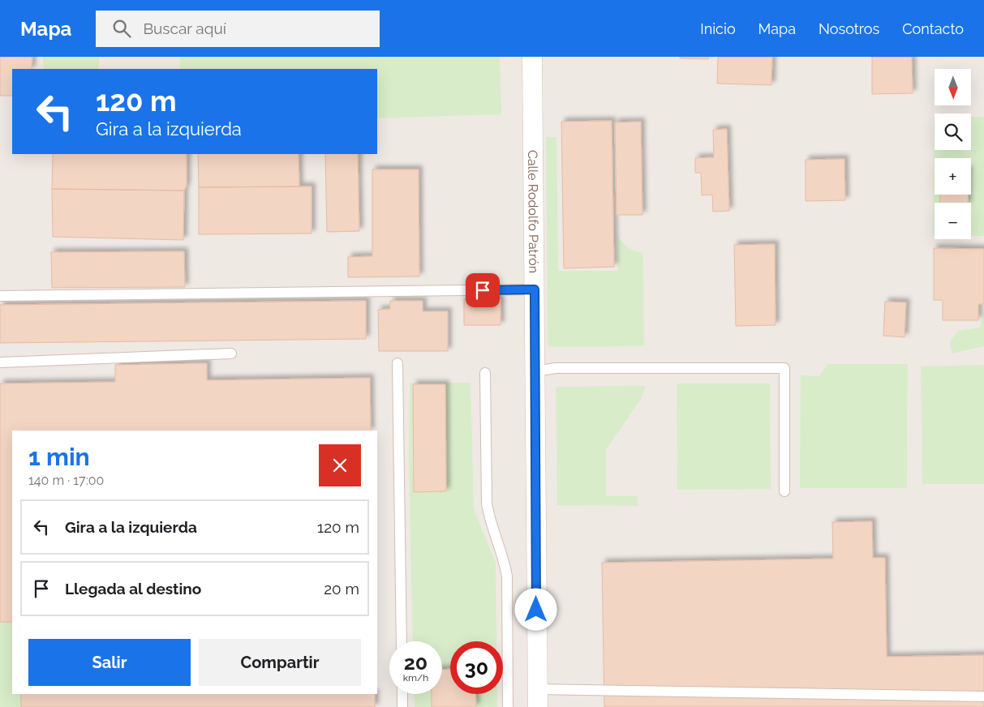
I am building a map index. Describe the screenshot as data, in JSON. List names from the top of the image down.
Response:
{
  "streets": {
    "street": ["Calle Rodolfo Patrón"]
  },
  "north": "bottom",
  "page": {
    "header": "Mapa",
    "search": "Buscar aquí",
    "nav": [
      "Inicio",
      "Mapa",
      "Nosotros",
      "Contacto"
    ],
    "map_buttons": ["+", "−"],
    "turn": ["120 m", "Gira a la izquierda"],
    "heading": ["1 min", "140 m · 17:00"],
    "list": [
      {
        "name": "Gira a la izquierda",
        "value": "120 m"
      },
      {
        "name": "Llegada al destino",
        "value": "20 m"
      }
    ],
    "buttons": ["Salir", "Compartir"],
    "speed": "20 km/h",
    "limit": "30"
  }
}
